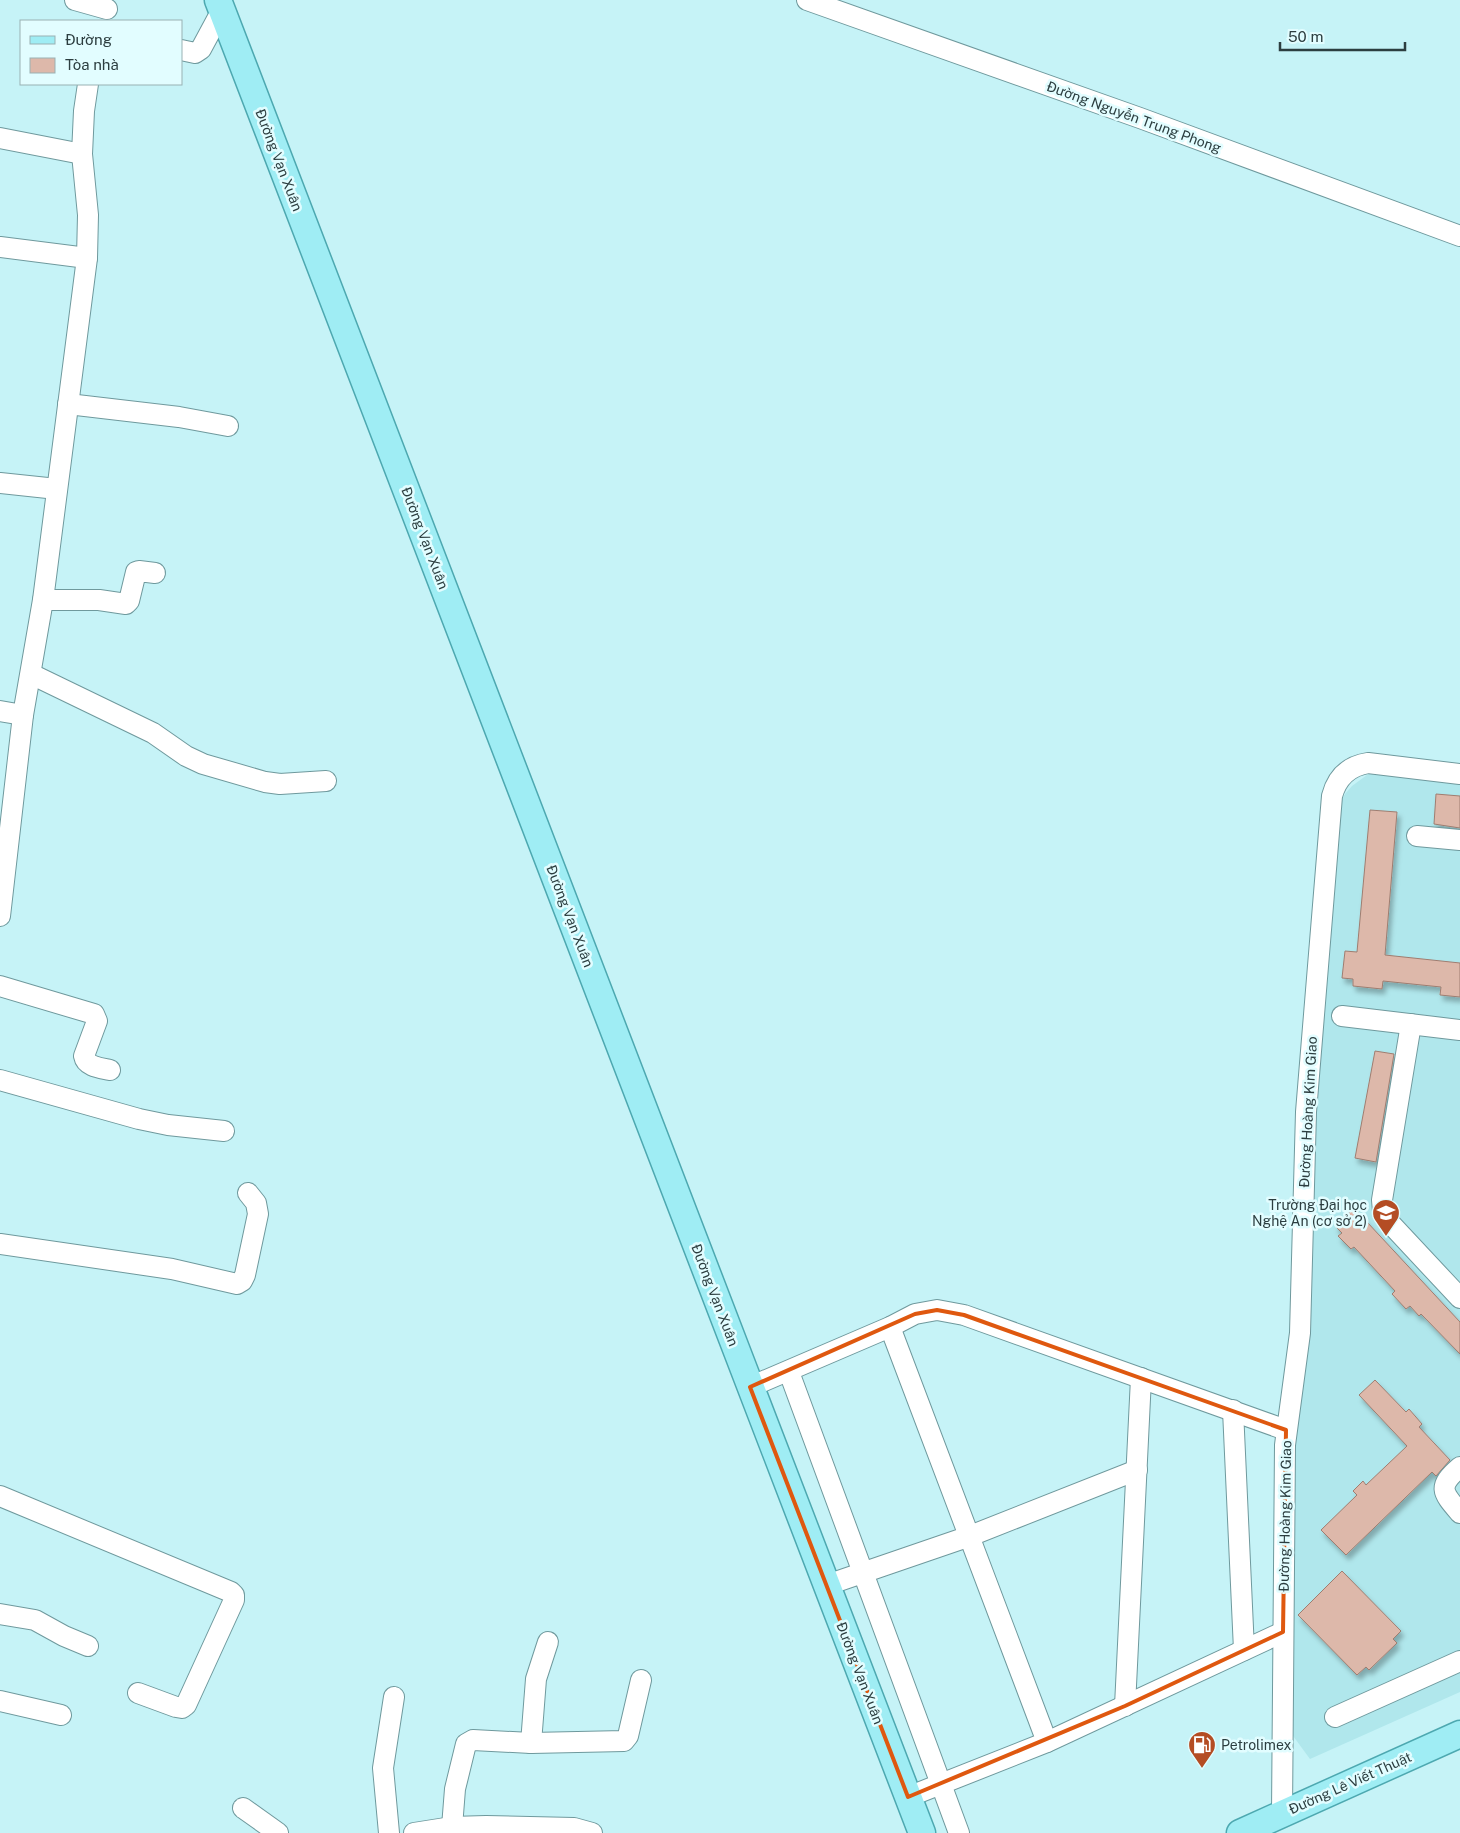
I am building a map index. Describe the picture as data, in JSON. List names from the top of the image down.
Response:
{
  "streets": {
    "main road": ["Đường Vạn Xuân", "Đường Lê Viết Thuật"],
    "street": ["Đường Nguyễn Trung Phong", "Đường Hoàng Kim Giao"]
  },
  "crossings": [
    ["Đường Hoàng Kim Giao", "Đường Lê Viết Thuật"]
  ],
  "places": {
    "school or university": ["Trường Đại học Nghệ An (cơ sở 2)"],
    "fuel station": ["Petrolimex"]
  },
  "legend": ["Đường", "Tòa nhà"],
  "scale_bar": "50 m"
}
